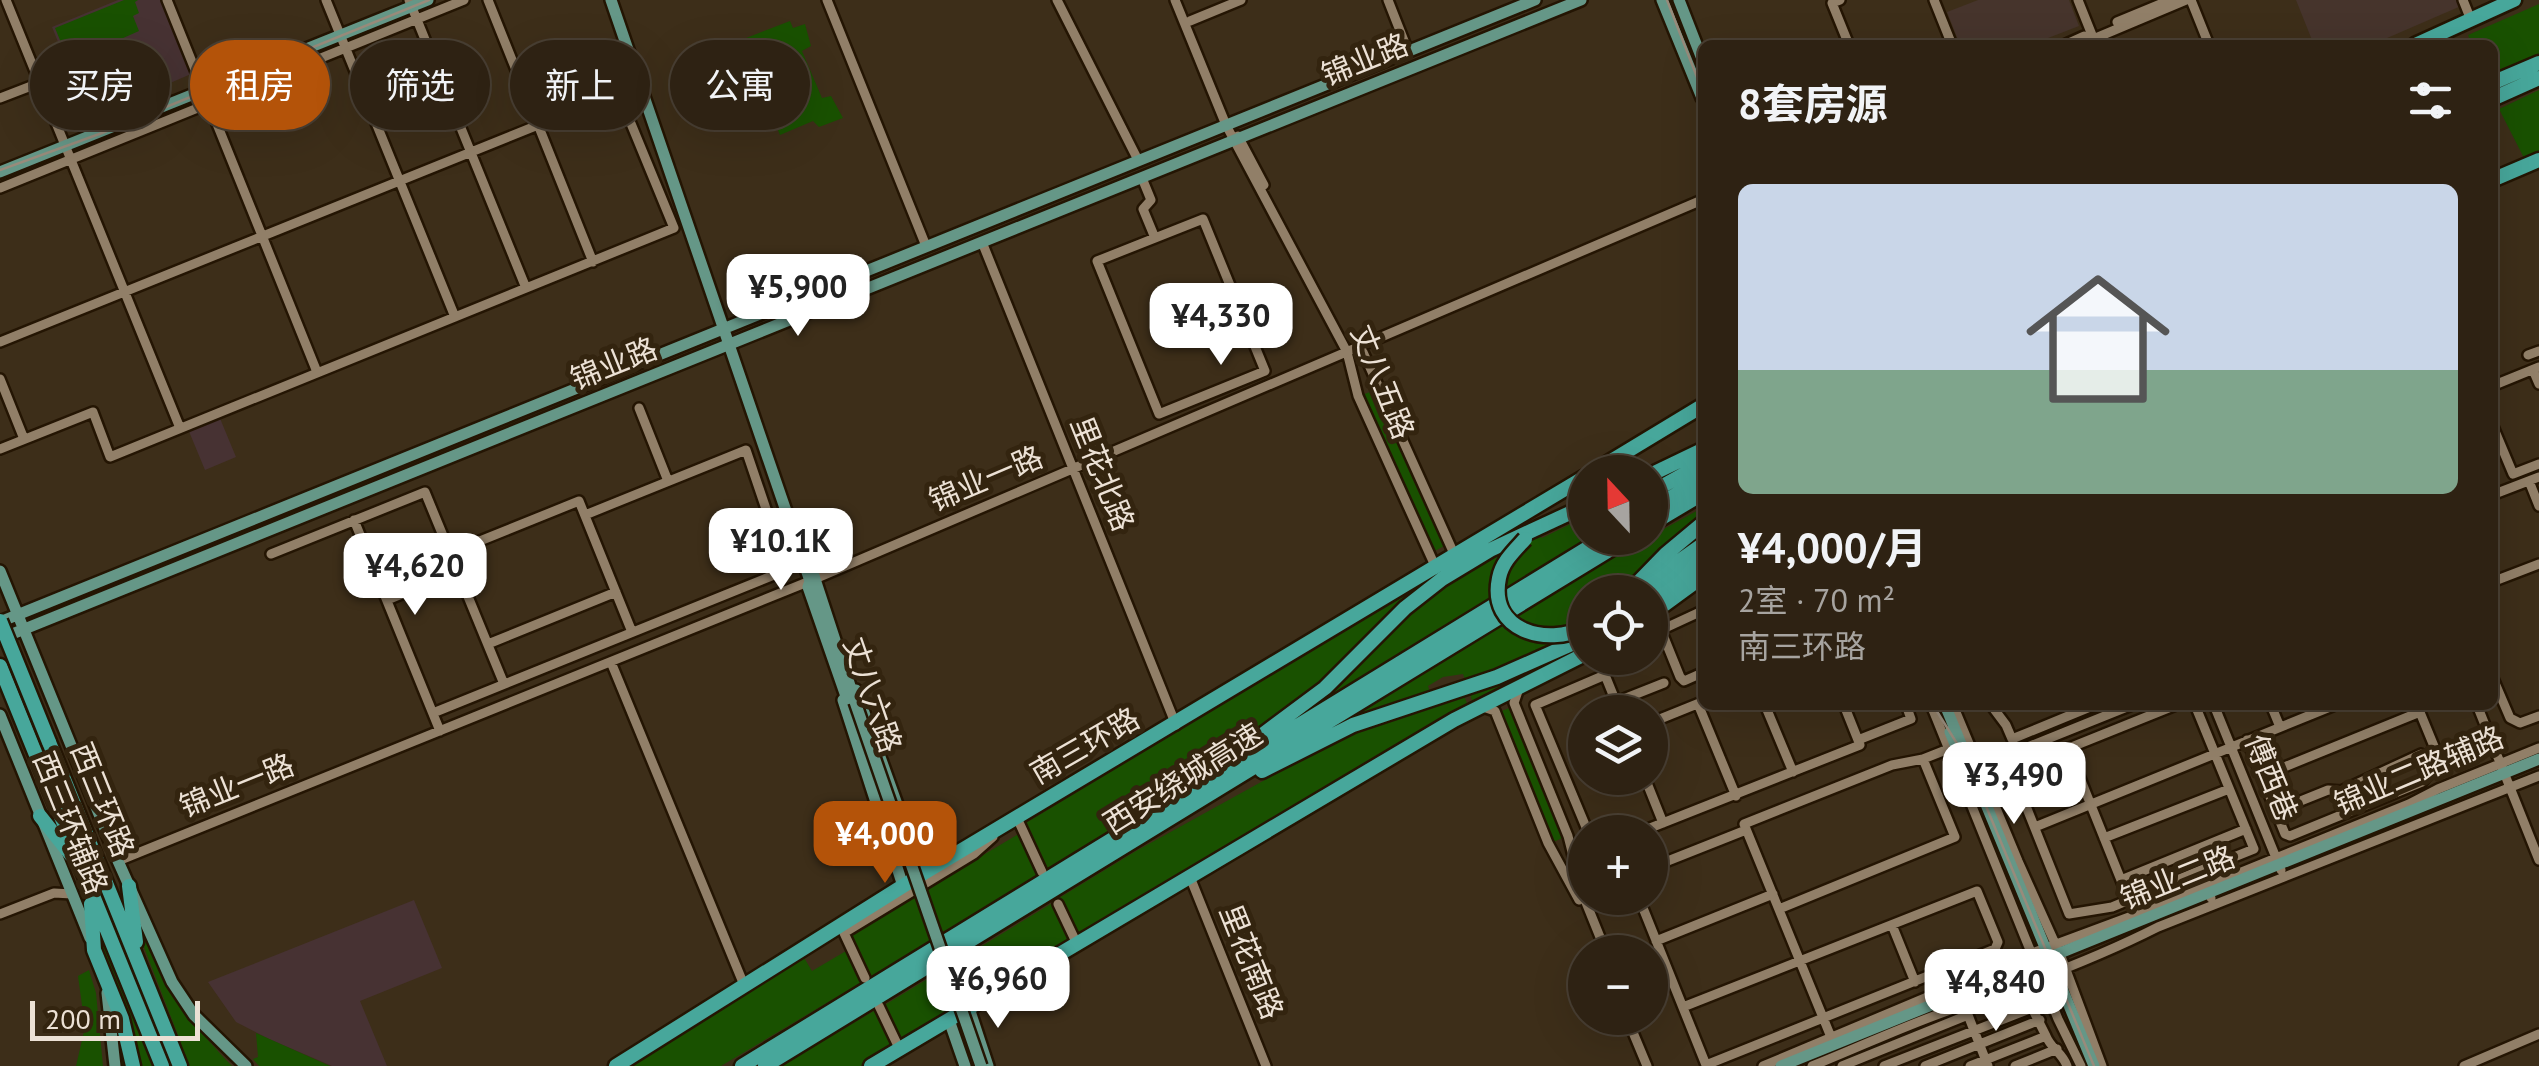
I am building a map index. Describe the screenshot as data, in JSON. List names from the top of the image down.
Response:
{
  "streets": {
    "highway": ["南三环路", "西安绕城高速", "西三环路"],
    "main road": [
      "锦业路",
      "丈八六路",
      "西三环辅路",
      "锦业二路"
    ],
    "street": [
      "丈八五路",
      "里花北路",
      "锦业一路",
      "锦业二路辅路",
      "傅西巷",
      "里花南路"
    ]
  },
  "crossings": [
    ["锦业路", "丈八五路"],
    ["锦业路", "里花北路"],
    ["锦业路", "丈八六路"],
    ["锦业路", "西三环路"],
    ["锦业路", "西三环辅路"],
    ["丈八五路", "锦业一路"],
    ["丈八五路", "南三环路"],
    ["里花北路", "锦业一路"],
    ["里花北路", "南三环路"],
    ["锦业一路", "丈八六路"],
    ["锦业一路", "西三环辅路"],
    ["锦业二路辅路", "锦业二路"],
    ["傅西巷", "锦业二路"]
  ],
  "scale_bar": "200 m",
  "north": "top",
  "page": {
    "chip": [
      "买房",
      "租房",
      "筛选",
      "新上",
      "公寓"
    ],
    "heading": "8套房源",
    "list": [
      {
        "name": "¥4,000/月",
        "note": "2室 · 70 m² · 南三环路"
      }
    ],
    "price": [
      "¥5,900",
      "¥4,330",
      "¥10.1K",
      "¥4,620",
      "¥3,490",
      "¥4,000",
      "¥6,960",
      "¥4,840"
    ],
    "map_buttons": ["+", "−"],
    "scale": "200 m"
  }
}
